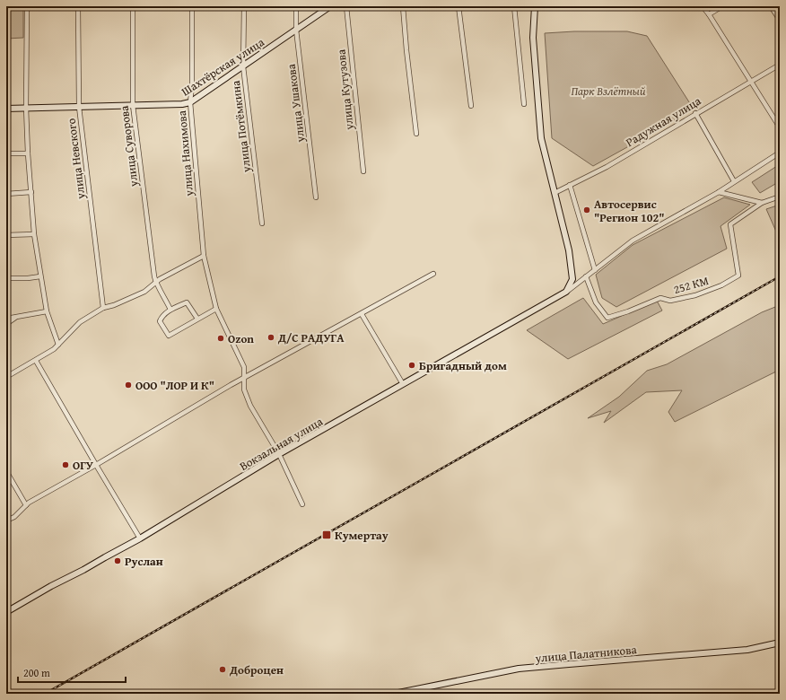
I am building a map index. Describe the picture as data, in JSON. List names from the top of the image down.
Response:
{
  "streets": {
    "main road": ["Шахтёрская улица", "Вокзальная улица", "улица Палатникова"],
    "street": [
      "улица Кутузова",
      "улица Ушакова",
      "Радужная улица",
      "улица Потёмкина",
      "улица Суворова",
      "улица Нахимова",
      "улица Невского",
      "252 КМ"
    ]
  },
  "crossings": [
    ["Шахтёрская улица", "улица Ушакова"],
    ["Шахтёрская улица", "улица Потёмкина"],
    ["Шахтёрская улица", "улица Суворова"],
    ["Шахтёрская улица", "улица Нахимова"],
    ["Шахтёрская улица", "улица Невского"],
    ["улица Нахимова", "Вокзальная улица"]
  ],
  "parks": ["Парк Взлётный"],
  "places": {
    "other": [
      "Автосервис \"Регион 102\"",
      "Д/С РАДУГА",
      "Ozon",
      "Бригадный дом",
      "ООО \"ЛОР И К\"",
      "ОГУ",
      "Руслан",
      "Доброцен"
    ],
    "transit": ["Кумертау"]
  },
  "scale_bar": "200 m"
}
